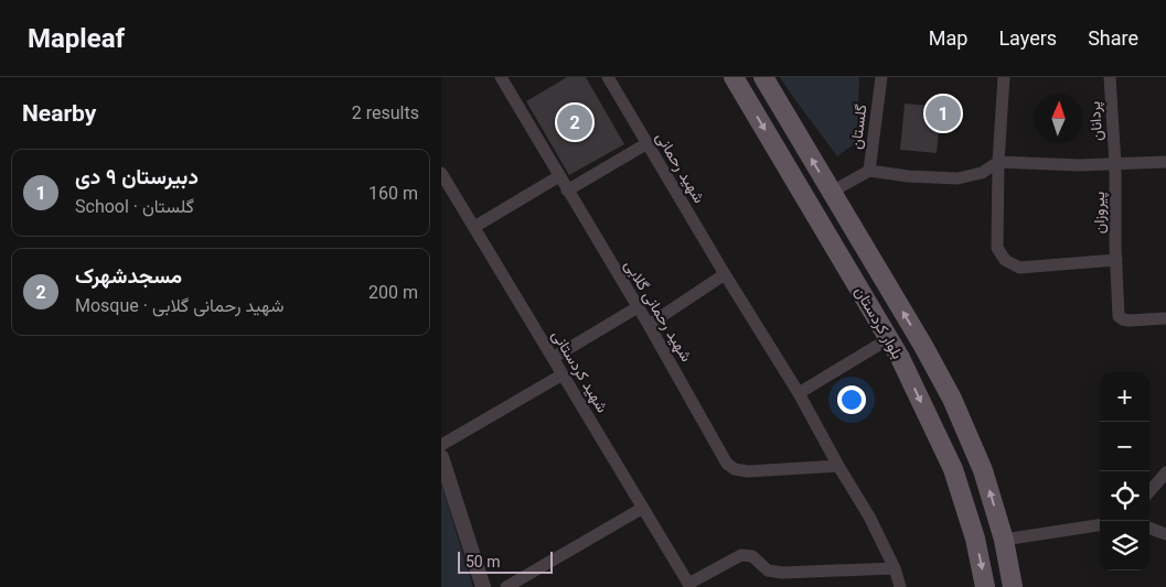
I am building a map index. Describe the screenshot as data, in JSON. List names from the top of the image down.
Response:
{
  "streets": {
    "main road": ["بلوار کردستان"],
    "street": [
      "پردانان",
      "گلستان",
      "شهید رحمانی",
      "پیروزان",
      "شهید رحمانی گلابی",
      "شهید کردستانی"
    ]
  },
  "crossings": [
    ["پردانان", "پیروزان"],
    ["گلستان", "بلوار کردستان"],
    ["شهید رحمانی", "شهید رحمانی گلابی"]
  ],
  "scale_bar": "50 m",
  "north": "top",
  "page": {
    "header": "Mapleaf",
    "nav": ["Map", "Layers", "Share"],
    "heading": ["Nearby", "2 results"],
    "pins": ["1", "2"],
    "list": [
      {
        "mark": "1",
        "name": "دبیرستان ۹ دی",
        "note": "School · گلستان",
        "value": "160 m"
      },
      {
        "mark": "2",
        "name": "مسجدشهرک",
        "note": "Mosque · شهید رحمانی گلابی",
        "value": "200 m"
      }
    ],
    "map_buttons": ["+", "−"],
    "scale": "50 m"
  }
}
